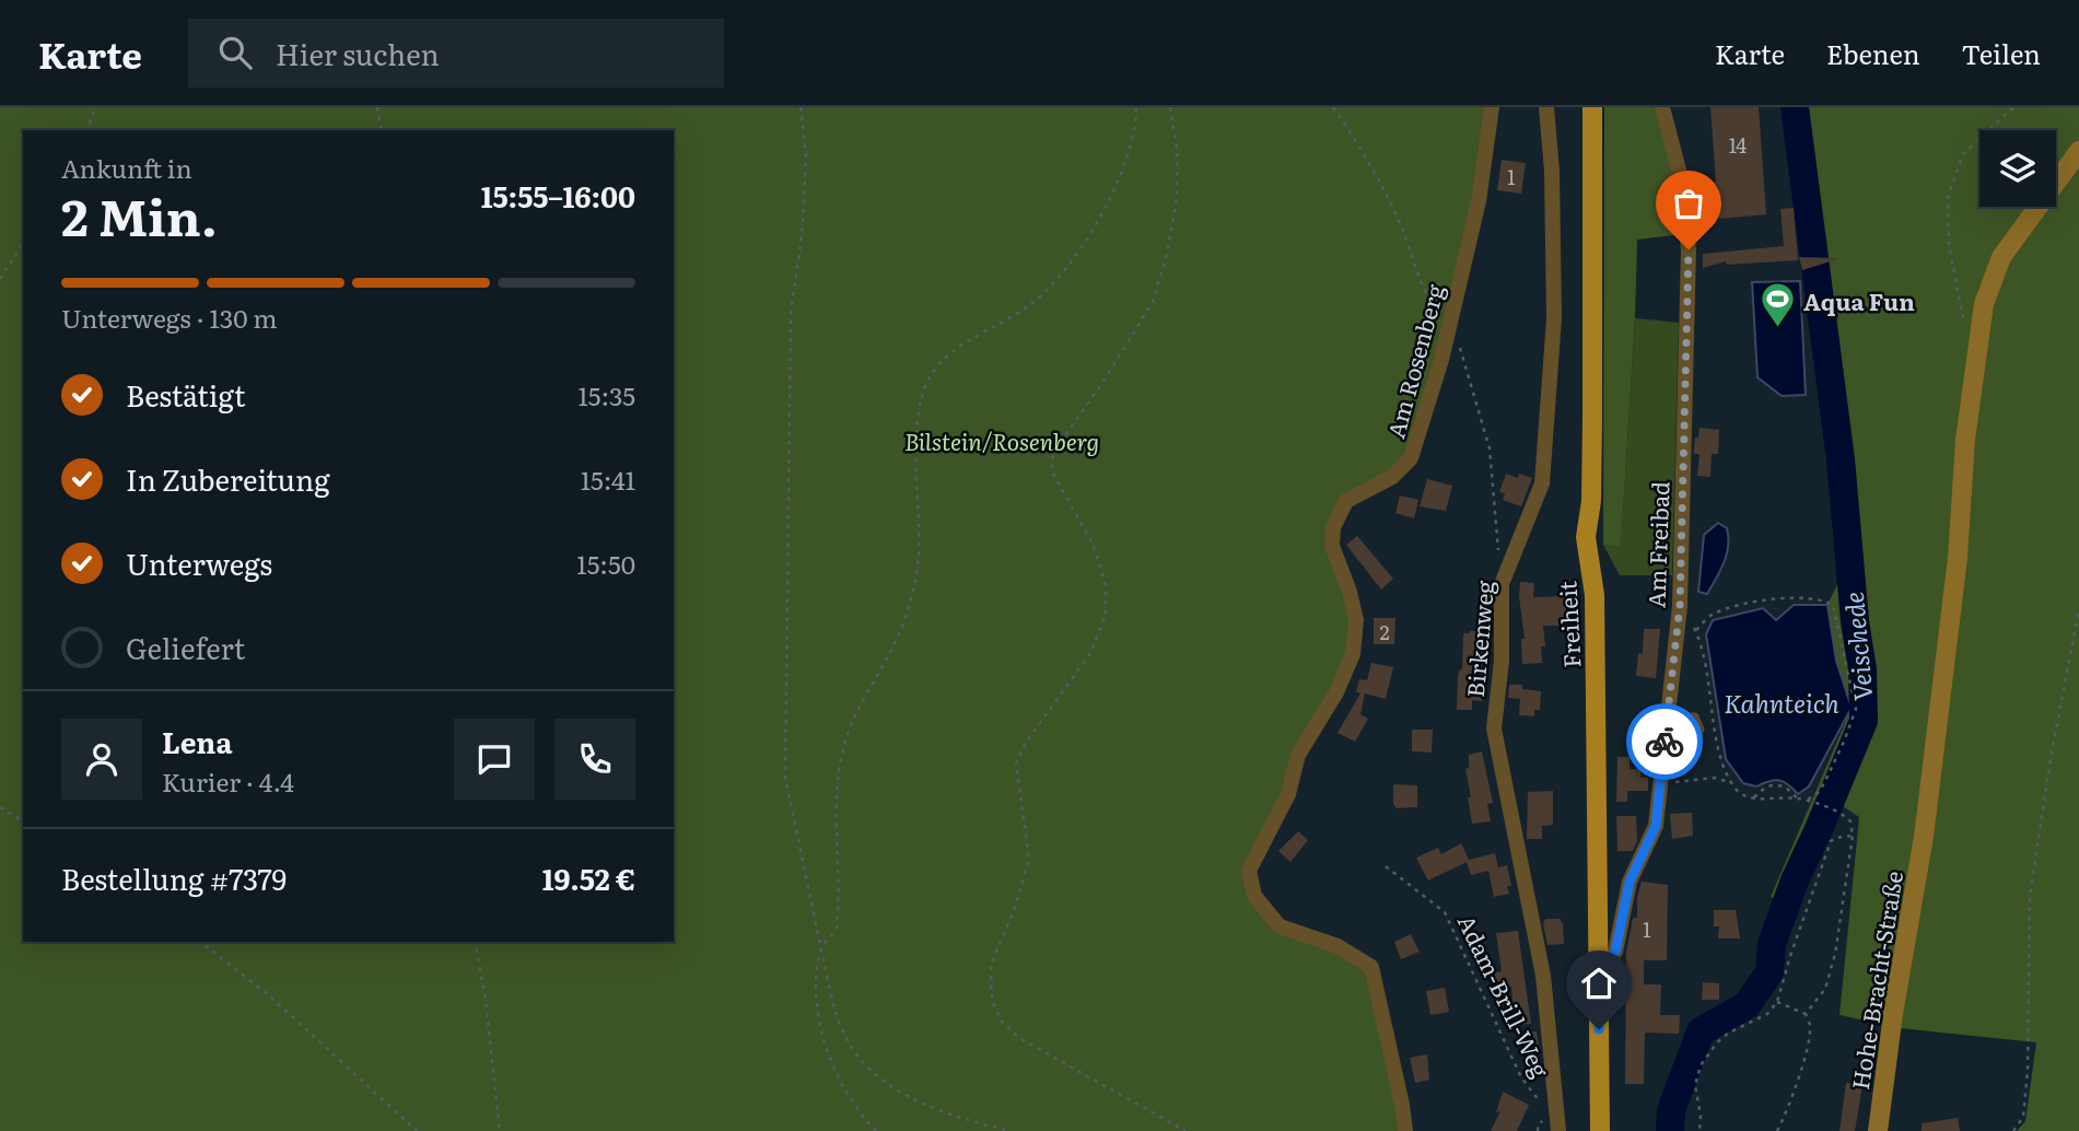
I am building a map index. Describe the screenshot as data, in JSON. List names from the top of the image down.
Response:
{
  "streets": {
    "main road": ["Freiheit", "Hohe-Bracht-Straße"],
    "street": ["Am Rosenberg", "Am Freibad", "Birkenweg"],
    "path": ["Adam-Brill-Weg"]
  },
  "crossings": [
    ["Am Freibad", "Freiheit"],
    ["Birkenweg", "Adam-Brill-Weg"]
  ],
  "water": ["Veischede", "Kahnteich"],
  "parks": ["Bilstein/Rosenberg"],
  "places": {
    "sports": ["Aqua Fun"]
  },
  "house_numbers": [
    "14",
    "1",
    "2",
    "1"
  ],
  "page": {
    "header": "Karte",
    "search": "Hier suchen",
    "nav": ["Karte", "Ebenen", "Teilen"],
    "heading": ["2 Min.", "Ankunft in", "15:55–16:00"],
    "panel": [
      "Lena",
      "Kurier · 4.4",
      "Bestellung #7379",
      "19.52 €"
    ],
    "bar": "Unterwegs · 130 m",
    "list": [
      ["Bestätigt", "15:35"],
      ["In Zubereitung", "15:41"],
      ["Unterwegs", "15:50"],
      "Geliefert"
    ]
  }
}
